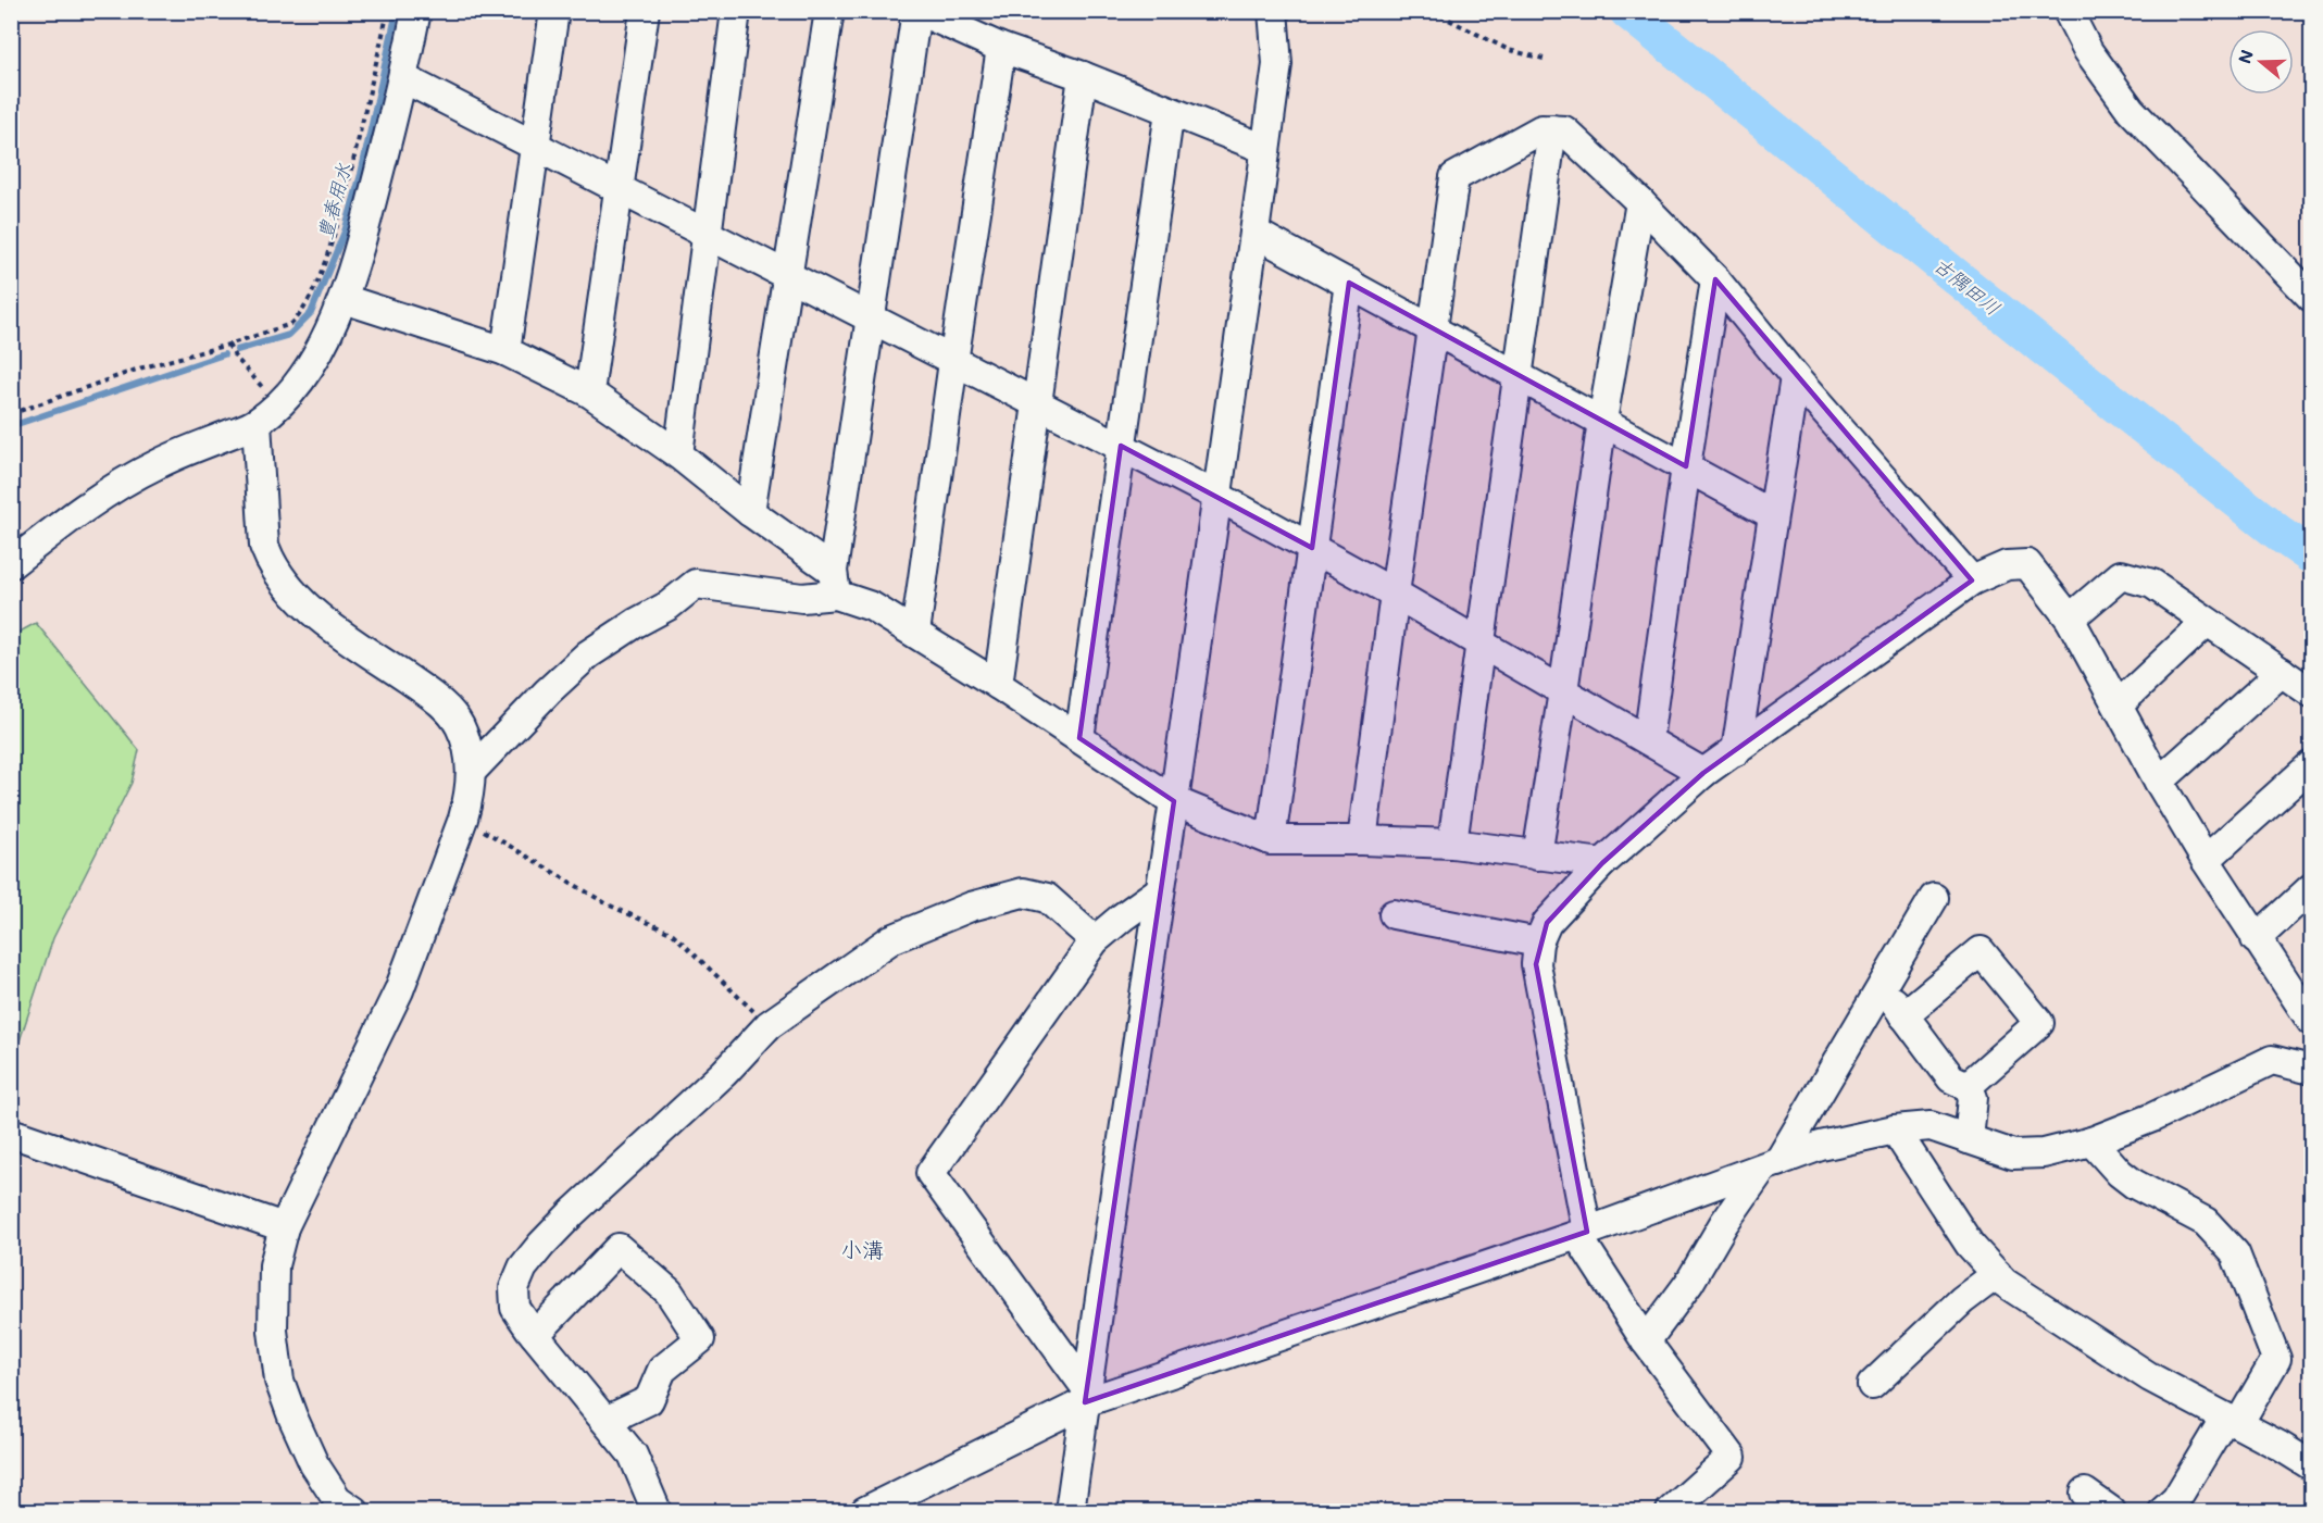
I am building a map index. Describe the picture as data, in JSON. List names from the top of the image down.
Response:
{
  "districts": ["小溝"],
  "water": ["豊春用水", "古隅田川"],
  "north": "left"
}
